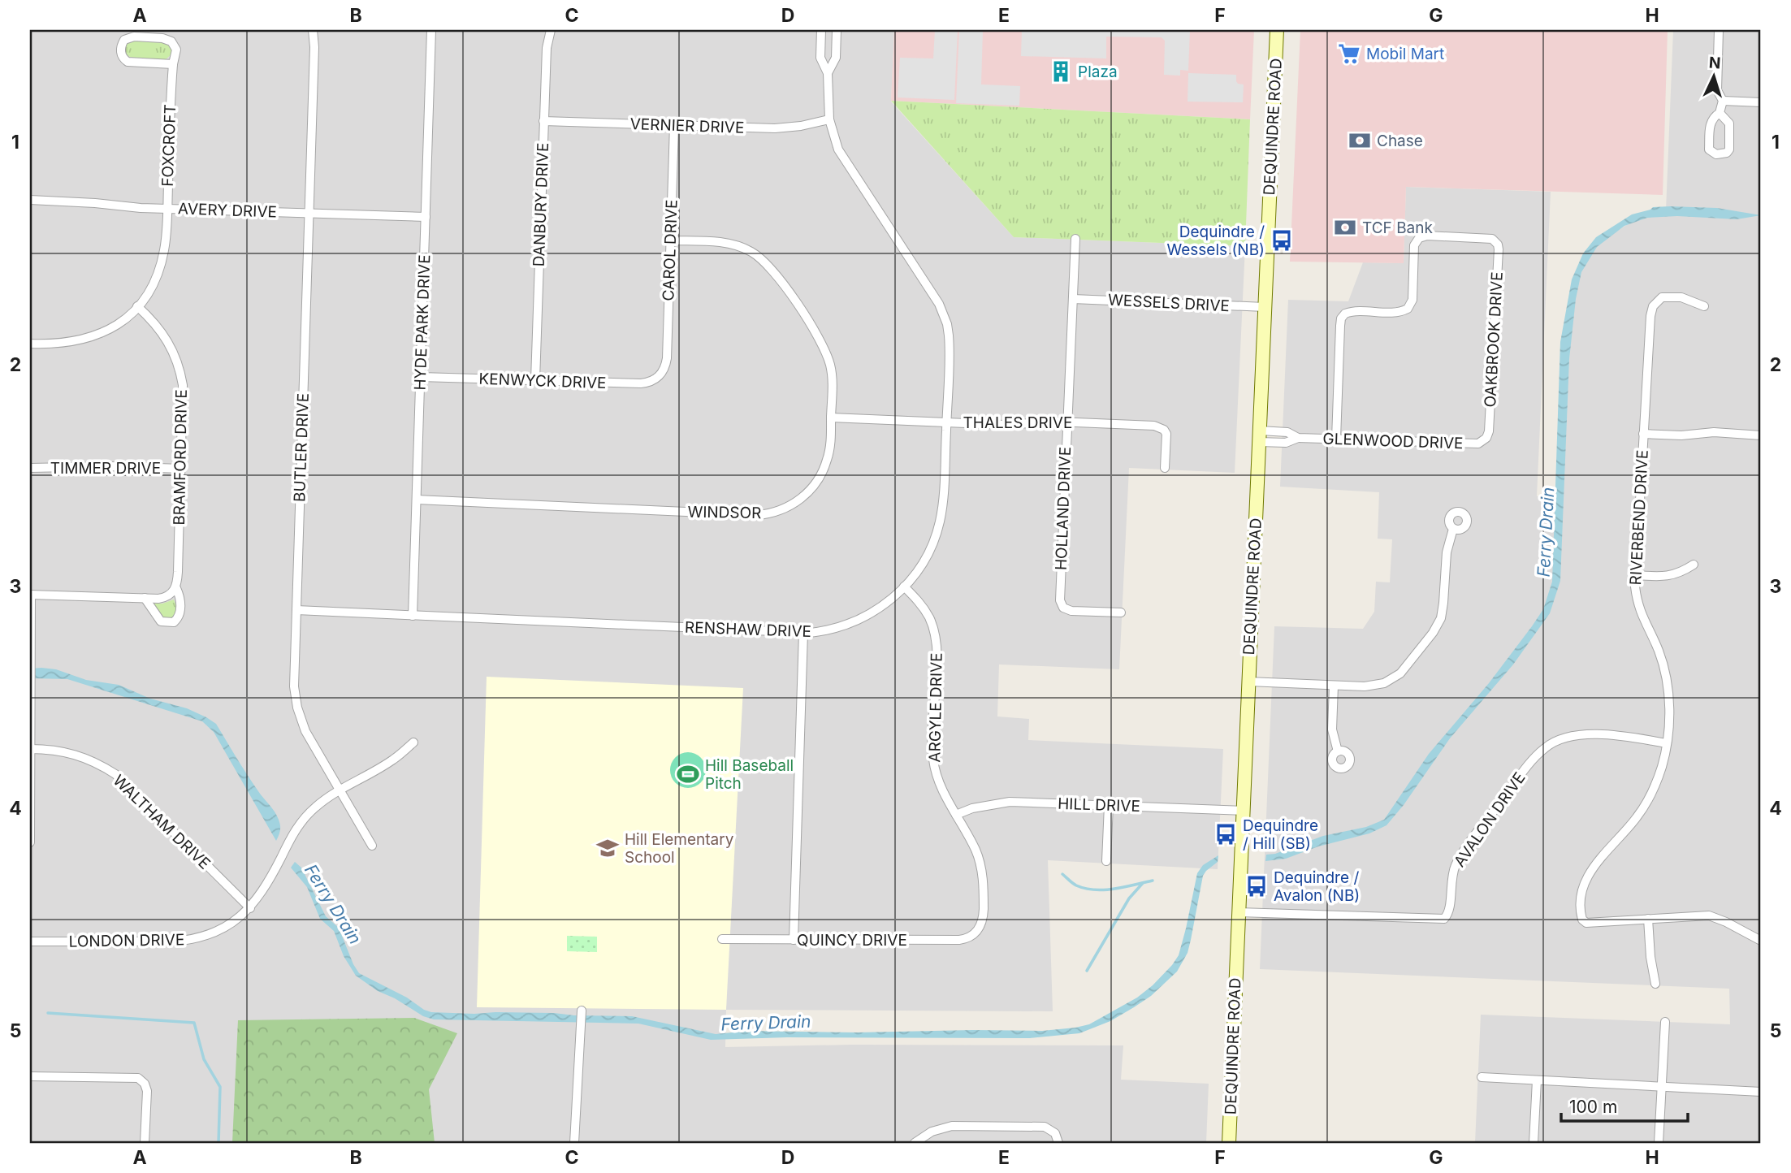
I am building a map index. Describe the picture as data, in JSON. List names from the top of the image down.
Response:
{
  "streets": {
    "main road": ["DEQUINDRE ROAD"],
    "street": [
      "VERNIER DRIVE",
      "FOXCROFT",
      "DANBURY DRIVE",
      "AVERY DRIVE",
      "CAROL DRIVE",
      "WESSELS DRIVE",
      "HYDE PARK DRIVE",
      "OAKBROOK DRIVE",
      "KENWYCK DRIVE",
      "THALES DRIVE",
      "GLENWOOD DRIVE",
      "BUTLER DRIVE",
      "BRAMFORD DRIVE",
      "TIMMER DRIVE",
      "HOLLAND DRIVE",
      "WINDSOR",
      "RIVERBEND DRIVE",
      "RENSHAW DRIVE",
      "ARGYLE DRIVE",
      "HILL DRIVE",
      "AVALON DRIVE",
      "WALTHAM DRIVE",
      "QUINCY DRIVE",
      "LONDON DRIVE"
    ]
  },
  "crossings": [
    ["VERNIER DRIVE", "DANBURY DRIVE"],
    ["VERNIER DRIVE", "CAROL DRIVE"],
    ["VERNIER DRIVE", "RENSHAW DRIVE"],
    ["DEQUINDRE ROAD", "WESSELS DRIVE"],
    ["DEQUINDRE ROAD", "GLENWOOD DRIVE"],
    ["DEQUINDRE ROAD", "HILL DRIVE"],
    ["DEQUINDRE ROAD", "AVALON DRIVE"],
    ["FOXCROFT", "AVERY DRIVE"],
    ["FOXCROFT", "BRAMFORD DRIVE"],
    ["DANBURY DRIVE", "KENWYCK DRIVE"],
    ["AVERY DRIVE", "HYDE PARK DRIVE"],
    ["AVERY DRIVE", "BUTLER DRIVE"],
    ["CAROL DRIVE", "KENWYCK DRIVE"],
    ["CAROL DRIVE", "WINDSOR"],
    ["WESSELS DRIVE", "HOLLAND DRIVE"],
    ["HYDE PARK DRIVE", "KENWYCK DRIVE"],
    ["HYDE PARK DRIVE", "WINDSOR"],
    ["HYDE PARK DRIVE", "RENSHAW DRIVE"],
    ["OAKBROOK DRIVE", "GLENWOOD DRIVE"],
    ["THALES DRIVE", "HOLLAND DRIVE"],
    ["THALES DRIVE", "WINDSOR"],
    ["THALES DRIVE", "RENSHAW DRIVE"],
    ["BUTLER DRIVE", "RENSHAW DRIVE"],
    ["BUTLER DRIVE", "LONDON DRIVE"],
    ["BRAMFORD DRIVE", "TIMMER DRIVE"],
    ["RIVERBEND DRIVE", "AVALON DRIVE"],
    ["RENSHAW DRIVE", "ARGYLE DRIVE"],
    ["ARGYLE DRIVE", "HILL DRIVE"],
    ["ARGYLE DRIVE", "QUINCY DRIVE"],
    ["WALTHAM DRIVE", "LONDON DRIVE"]
  ],
  "water": ["Ferry Drain"],
  "places": {
    "supermarket": ["Mobil Mart"],
    "building": ["Plaza"],
    "bank": ["Chase", "TCF Bank"],
    "bus stop": ["Dequindre / Wessels (NB)", "Dequindre / Hill (SB)", "Dequindre / Avalon (NB)"],
    "sports": ["Hill Baseball Pitch"],
    "school or university": ["Hill Elementary School"]
  },
  "scale_bar": "100 m",
  "north": "top",
  "grid": {
    "columns": [
      "A",
      "B",
      "C",
      "D",
      "E",
      "F",
      "G",
      "H"
    ],
    "rows": [
      "1",
      "2",
      "3",
      "4",
      "5"
    ]
  }
}
